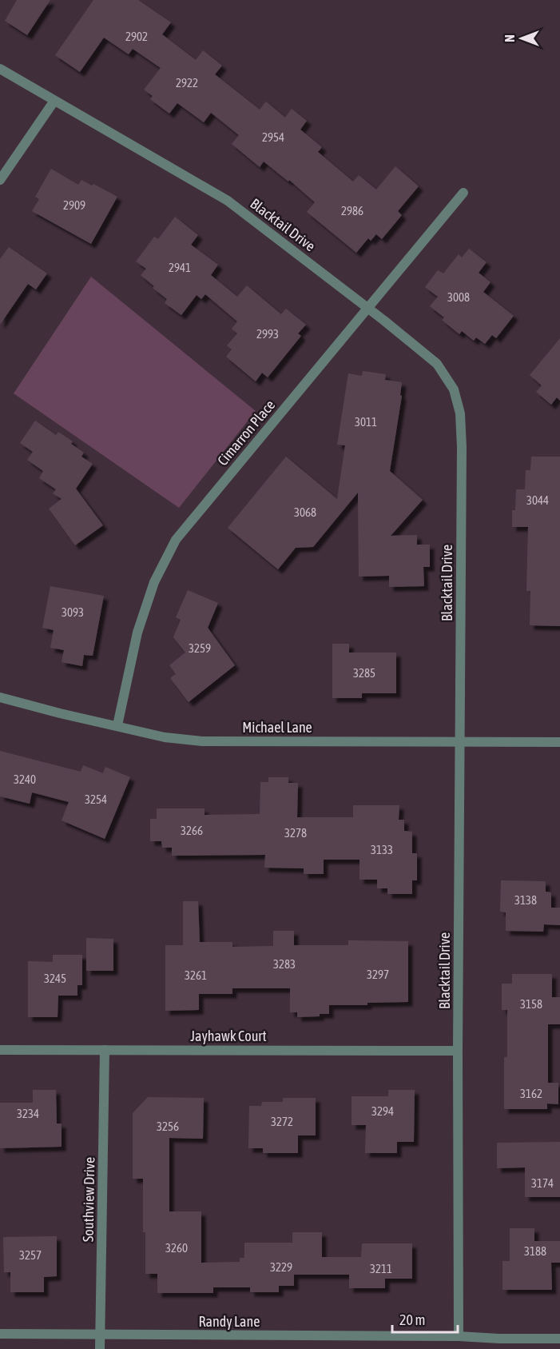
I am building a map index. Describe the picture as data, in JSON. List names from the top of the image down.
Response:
{
  "streets": {
    "street": [
      "Blacktail Drive",
      "Cimarron Place",
      "Michael Lane",
      "Jayhawk Court",
      "Southview Drive",
      "Randy Lane"
    ]
  },
  "crossings": [
    ["Blacktail Drive", "Cimarron Place"],
    ["Blacktail Drive", "Michael Lane"],
    ["Blacktail Drive", "Jayhawk Court"],
    ["Blacktail Drive", "Randy Lane"],
    ["Cimarron Place", "Michael Lane"],
    ["Jayhawk Court", "Southview Drive"],
    ["Southview Drive", "Randy Lane"]
  ],
  "house_numbers": [
    "2902",
    "2922",
    "2954",
    "2909",
    "2986",
    "2941",
    "3008",
    "2993",
    "3011",
    "3044",
    "3068",
    "3093",
    "3259",
    "3285",
    "3240",
    "3254",
    "3266",
    "3278",
    "3133",
    "3138",
    "3283",
    "3297",
    "3261",
    "3245",
    "3158",
    "3162",
    "3294",
    "3234",
    "3272",
    "3256",
    "3174",
    "3260",
    "3188",
    "3257",
    "3229",
    "3211"
  ],
  "scale_bar": "20 m",
  "north": "left"
}
